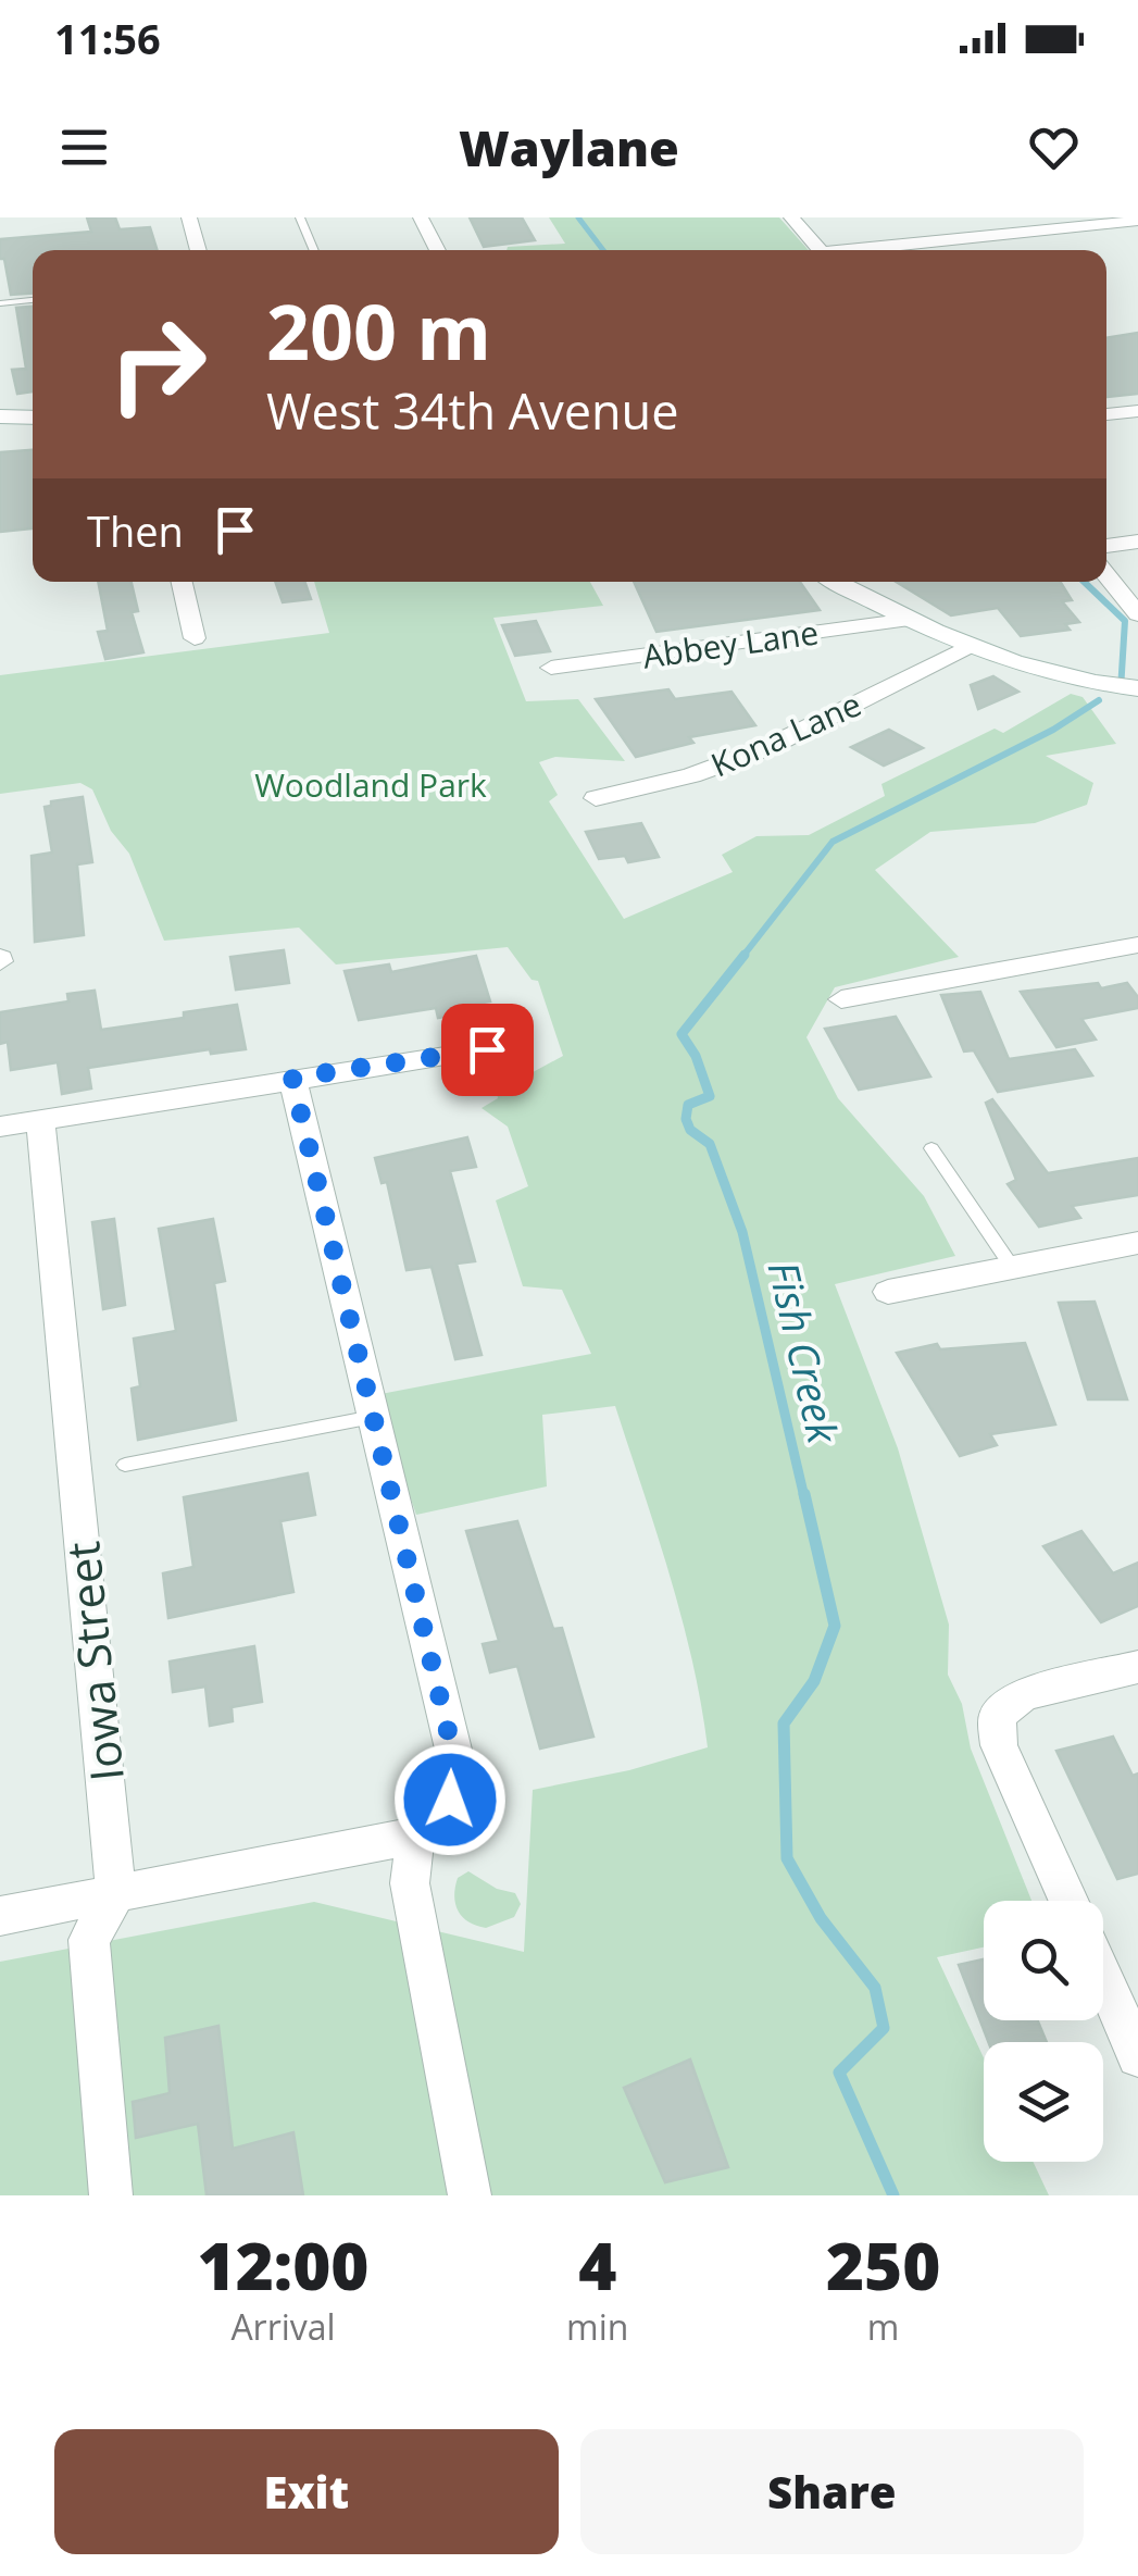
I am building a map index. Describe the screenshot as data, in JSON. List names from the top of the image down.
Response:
{
  "streets": {
    "street": ["Abbey Lane", "Kona Lane", "Iowa Street"]
  },
  "water": ["Fish Creek"],
  "parks": ["Woodland Park"],
  "page": {
    "status": "11:56",
    "header": "Waylane",
    "turn": ["200 m", "West 34th Avenue"],
    "then": "Then",
    "eta": [
      "12:00",
      "Arrival",
      "4",
      "min",
      "250",
      "m"
    ],
    "buttons": ["Exit", "Share"]
  }
}
